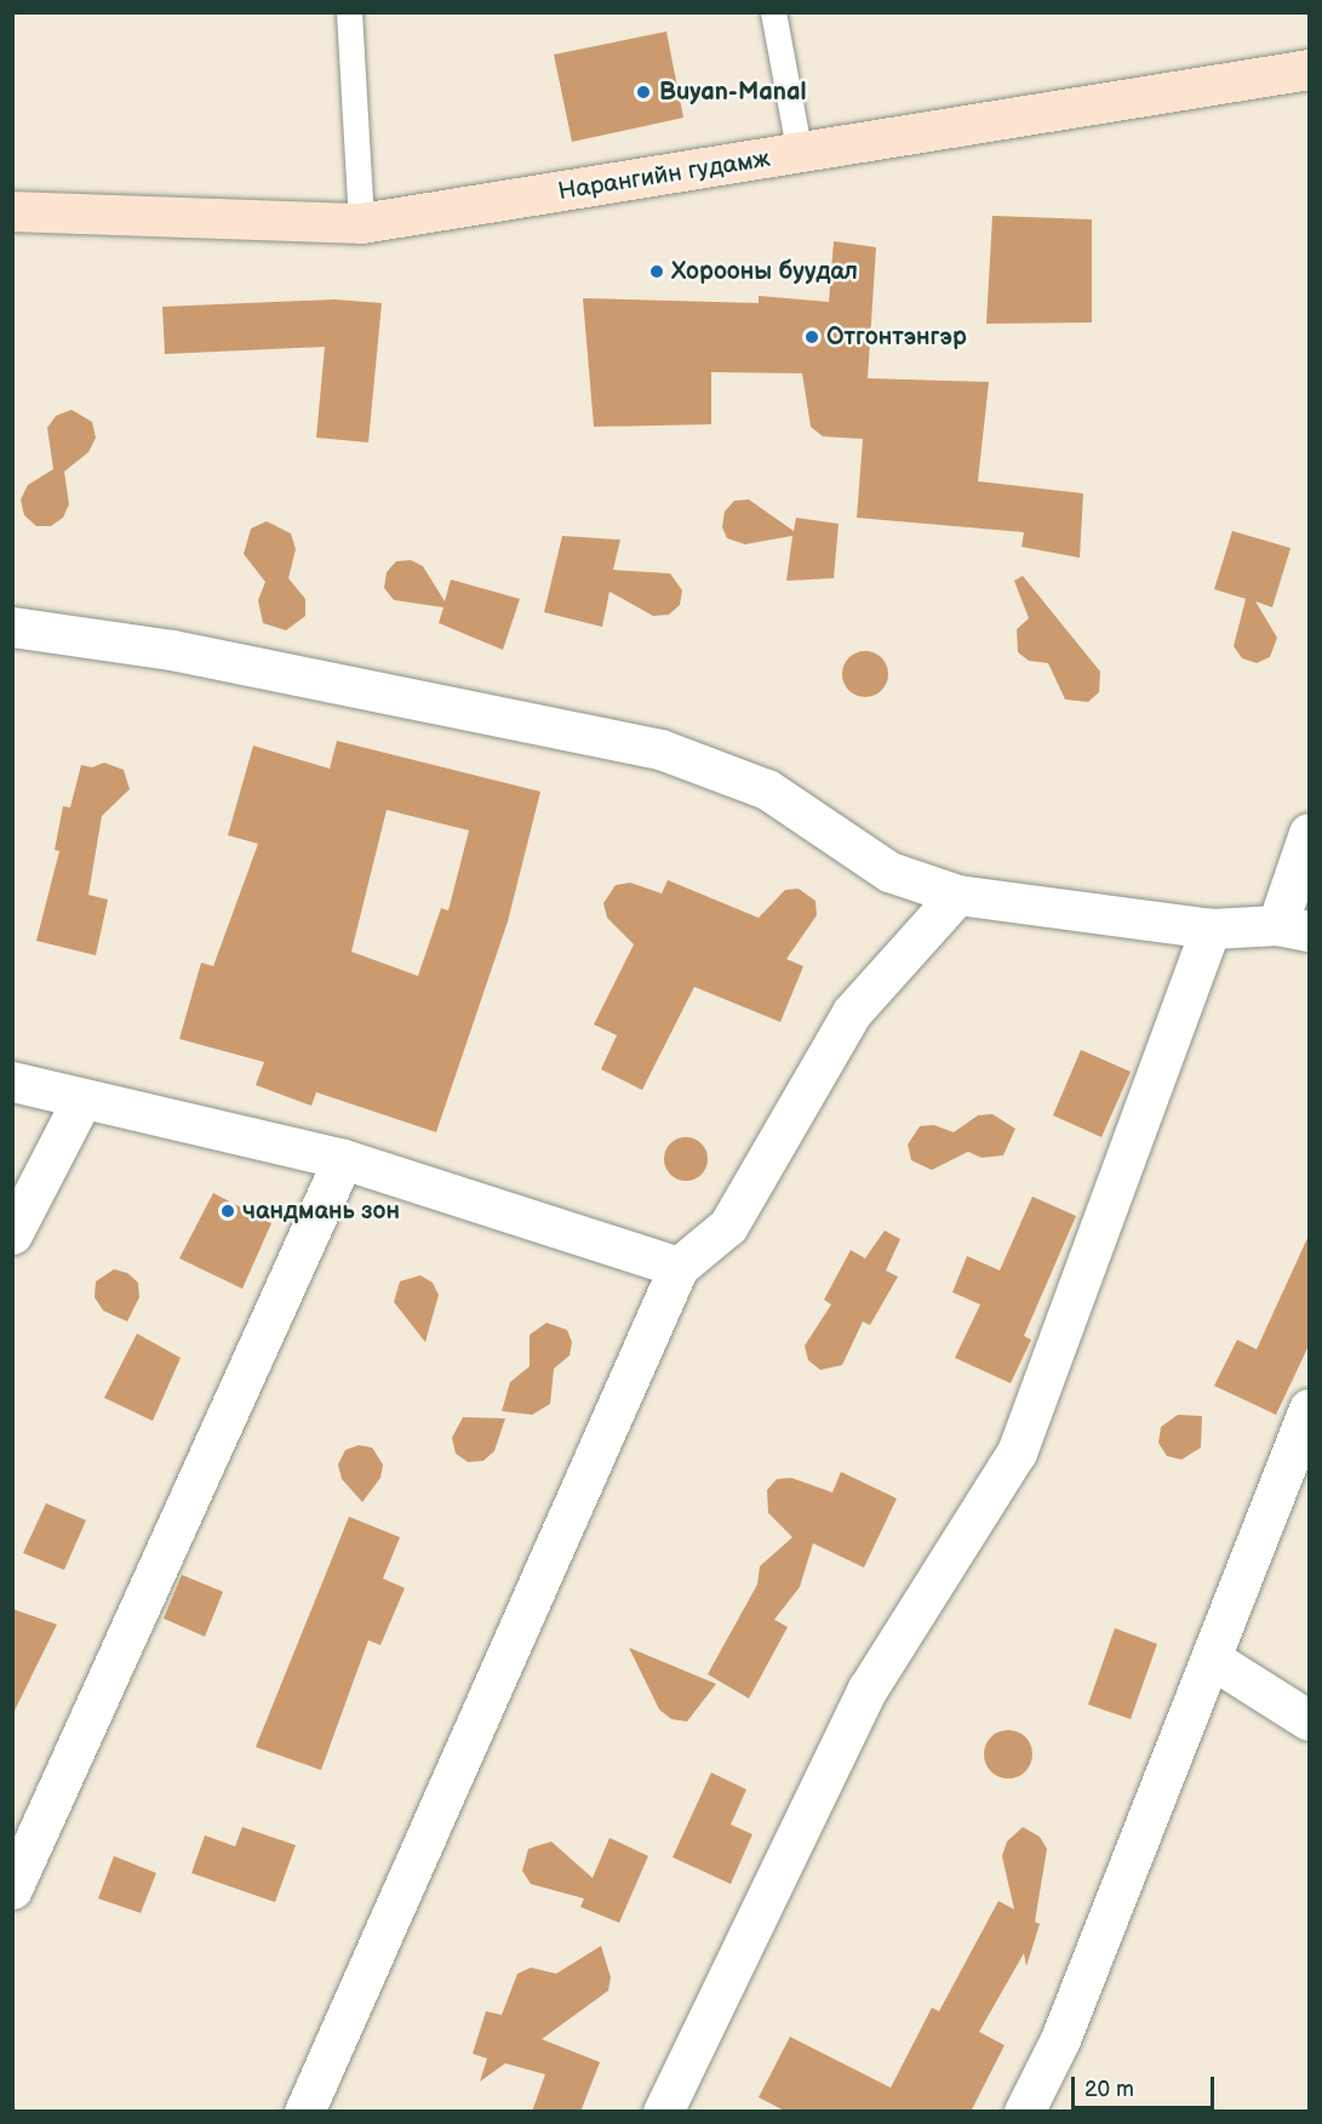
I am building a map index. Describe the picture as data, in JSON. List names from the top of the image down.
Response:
{
  "streets": {
    "main road": ["Нарангийн гудамж"]
  },
  "places": [
    "Buyan-Manal",
    "Хорооны буудал",
    "Отгонтэнгэр",
    "чандмань зон"
  ],
  "scale_bar": "20 m"
}
